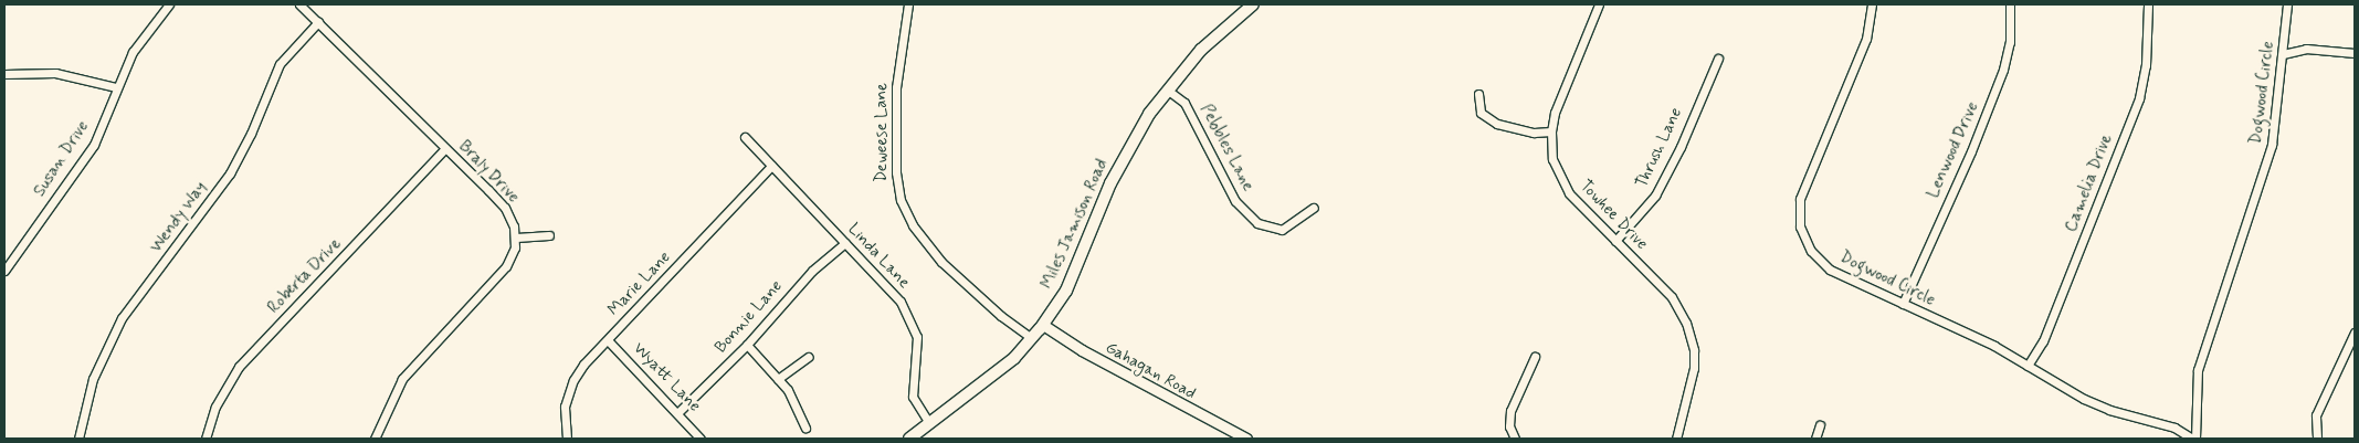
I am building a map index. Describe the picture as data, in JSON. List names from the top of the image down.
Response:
{
  "streets": {
    "main road": ["Miles Jamison Road"],
    "street": [
      "Dogwood Circle",
      "Deweese Lane",
      "Pebbles Lane",
      "Thrush Lane",
      "Lenwood Drive",
      "Susan Drive",
      "Braly Drive",
      "Camelia Drive",
      "Towhee Drive",
      "Wendy Way",
      "Linda Lane",
      "Roberta Drive",
      "Marie Lane",
      "Bonnie Lane",
      "Gahagan Road",
      "Wyatt Lane"
    ]
  },
  "crossings": [
    ["Dogwood Circle", "Lenwood Drive"],
    ["Dogwood Circle", "Camelia Drive"],
    ["Deweese Lane", "Miles Jamison Road"],
    ["Pebbles Lane", "Miles Jamison Road"],
    ["Thrush Lane", "Towhee Drive"],
    ["Braly Drive", "Wendy Way"],
    ["Braly Drive", "Roberta Drive"],
    ["Miles Jamison Road", "Linda Lane"],
    ["Miles Jamison Road", "Gahagan Road"],
    ["Linda Lane", "Marie Lane"],
    ["Linda Lane", "Bonnie Lane"],
    ["Marie Lane", "Wyatt Lane"],
    ["Bonnie Lane", "Wyatt Lane"]
  ]
}
